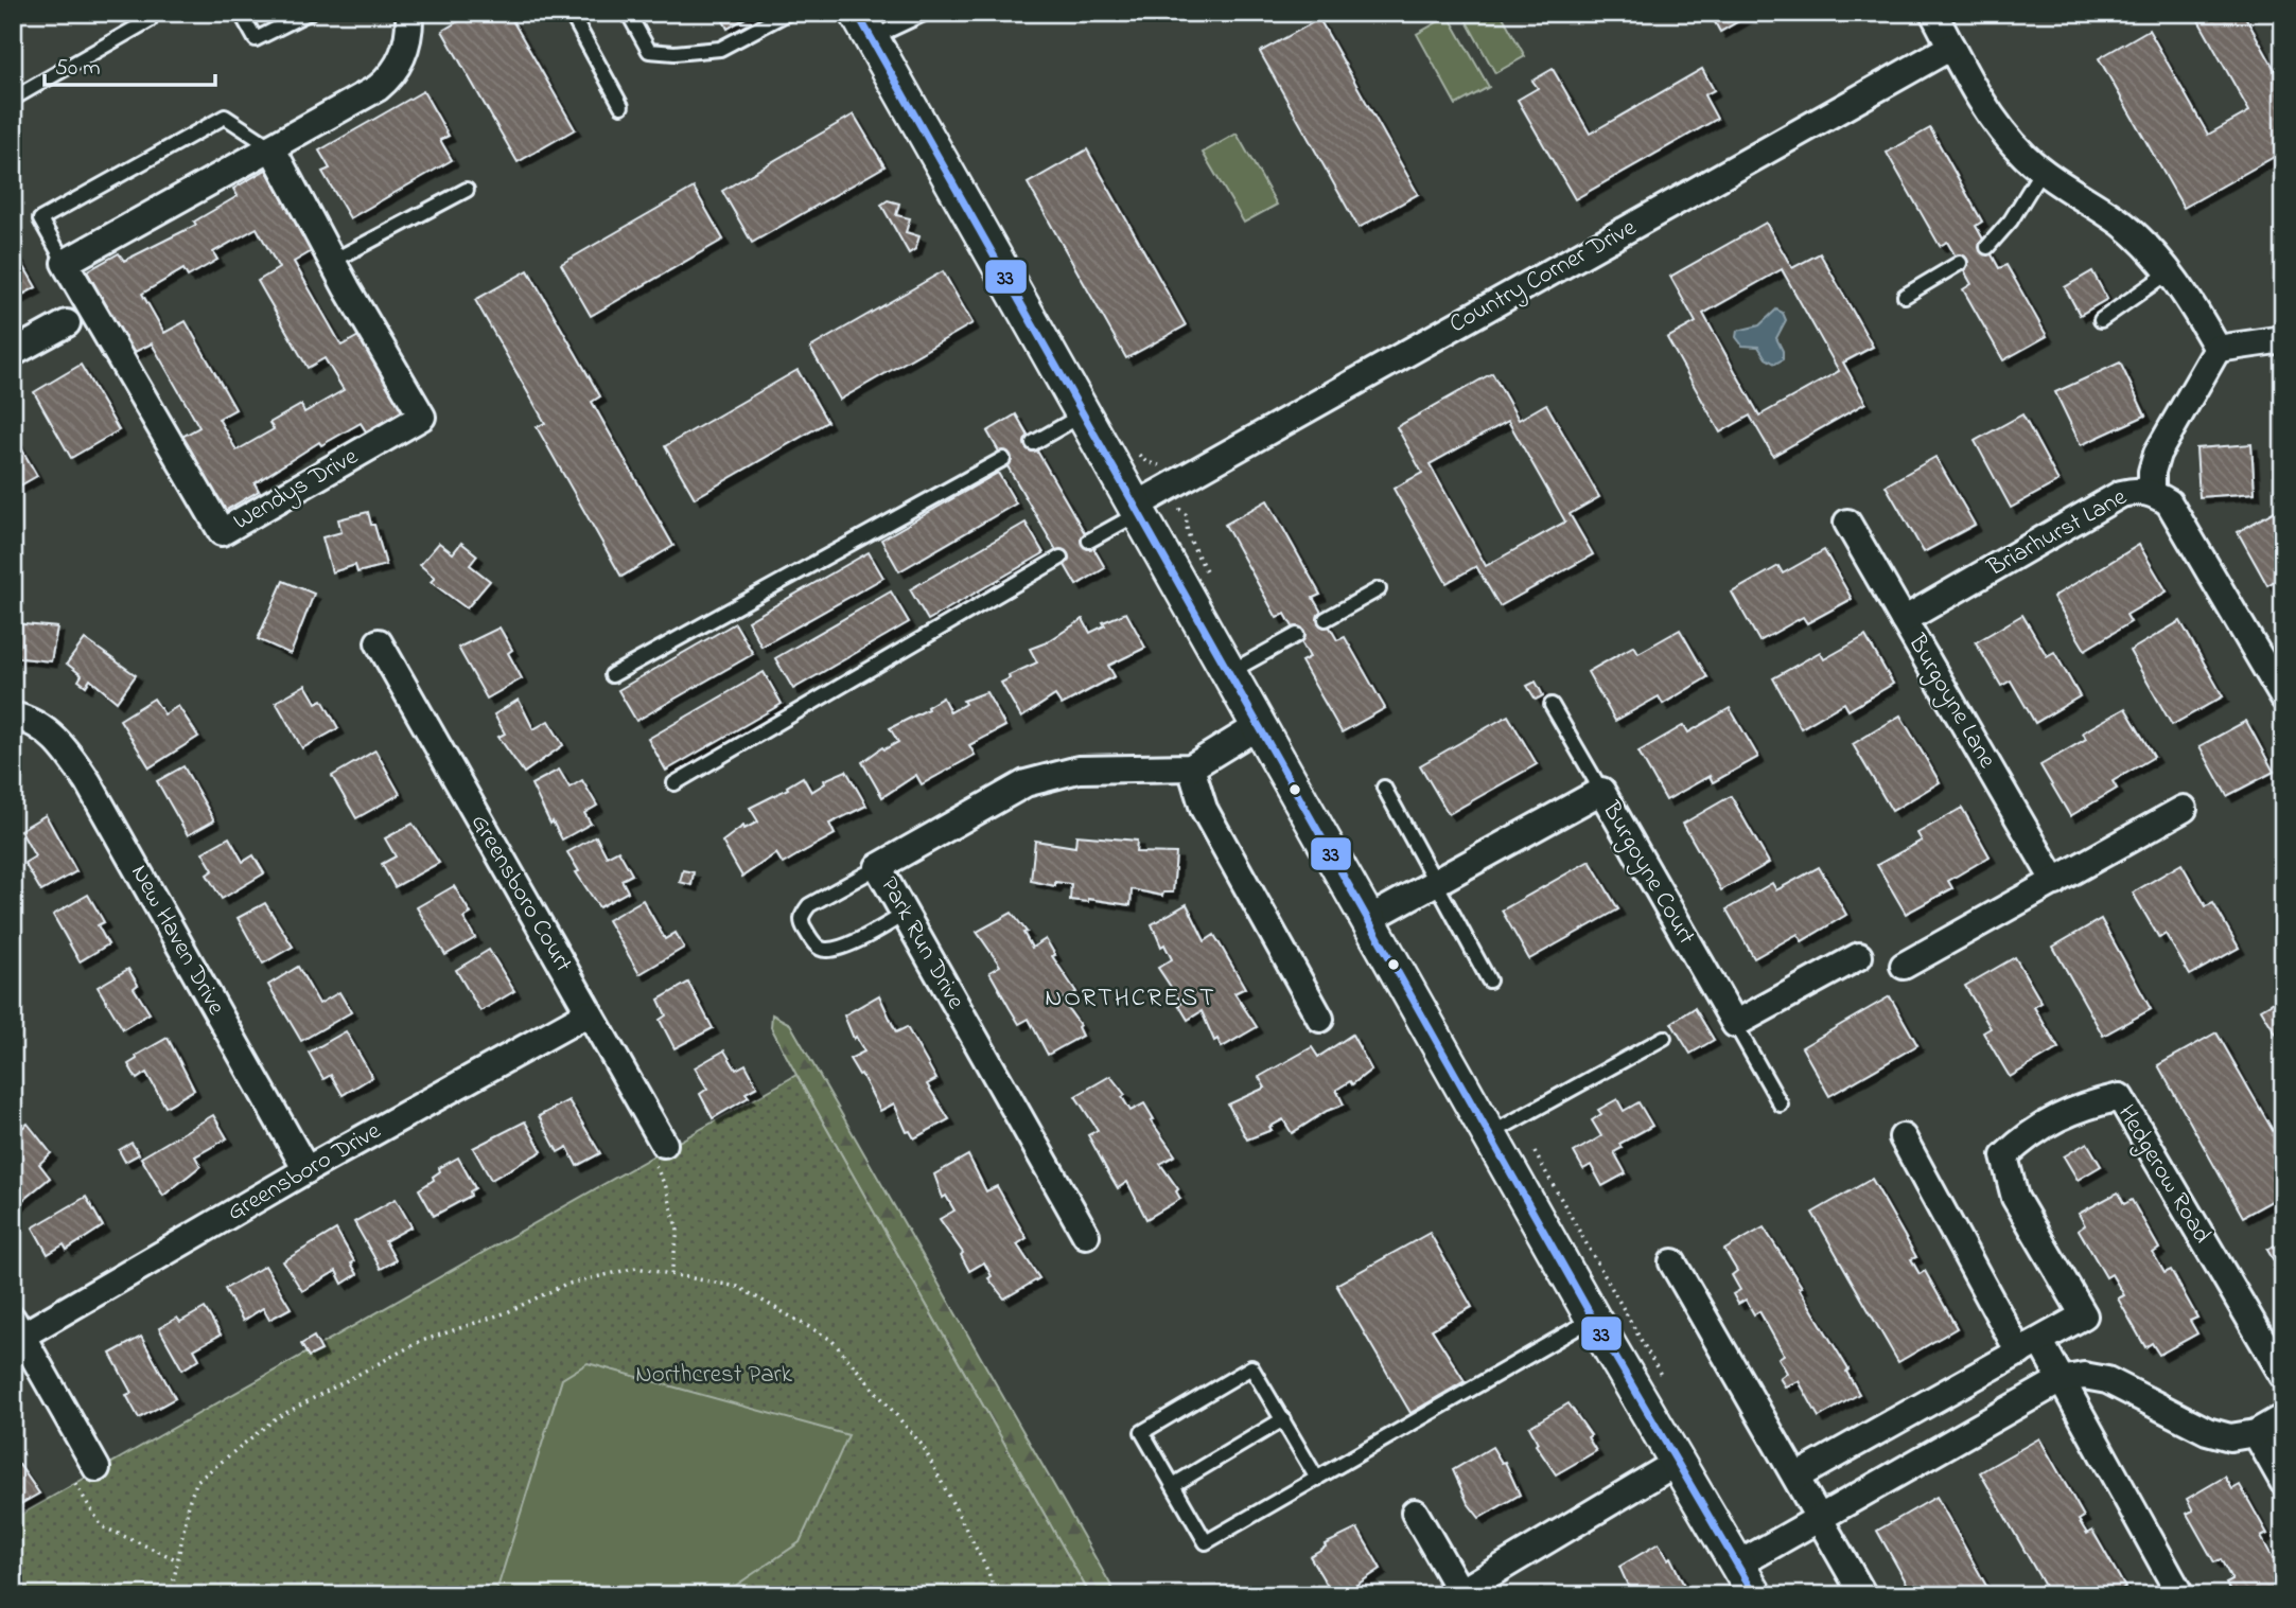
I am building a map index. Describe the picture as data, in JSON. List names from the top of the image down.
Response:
{
  "streets": {
    "street": [
      "Country Corner Drive",
      "Wendys Drive",
      "Briarhurst Lane",
      "Burgoyne Lane",
      "Burgoyne Court",
      "Greensboro Court",
      "New Haven Drive",
      "Park Run Drive",
      "Greensboro Drive",
      "Hedgerow Road"
    ]
  },
  "crossings": [
    ["Briarhurst Lane", "Burgoyne Lane"],
    ["Greensboro Court", "Greensboro Drive"],
    ["New Haven Drive", "Greensboro Drive"]
  ],
  "districts": ["NORTHCREST"],
  "parks": ["Northcrest Park"],
  "lines": ["transit line 33"],
  "scale_bar": "50 m"
}
